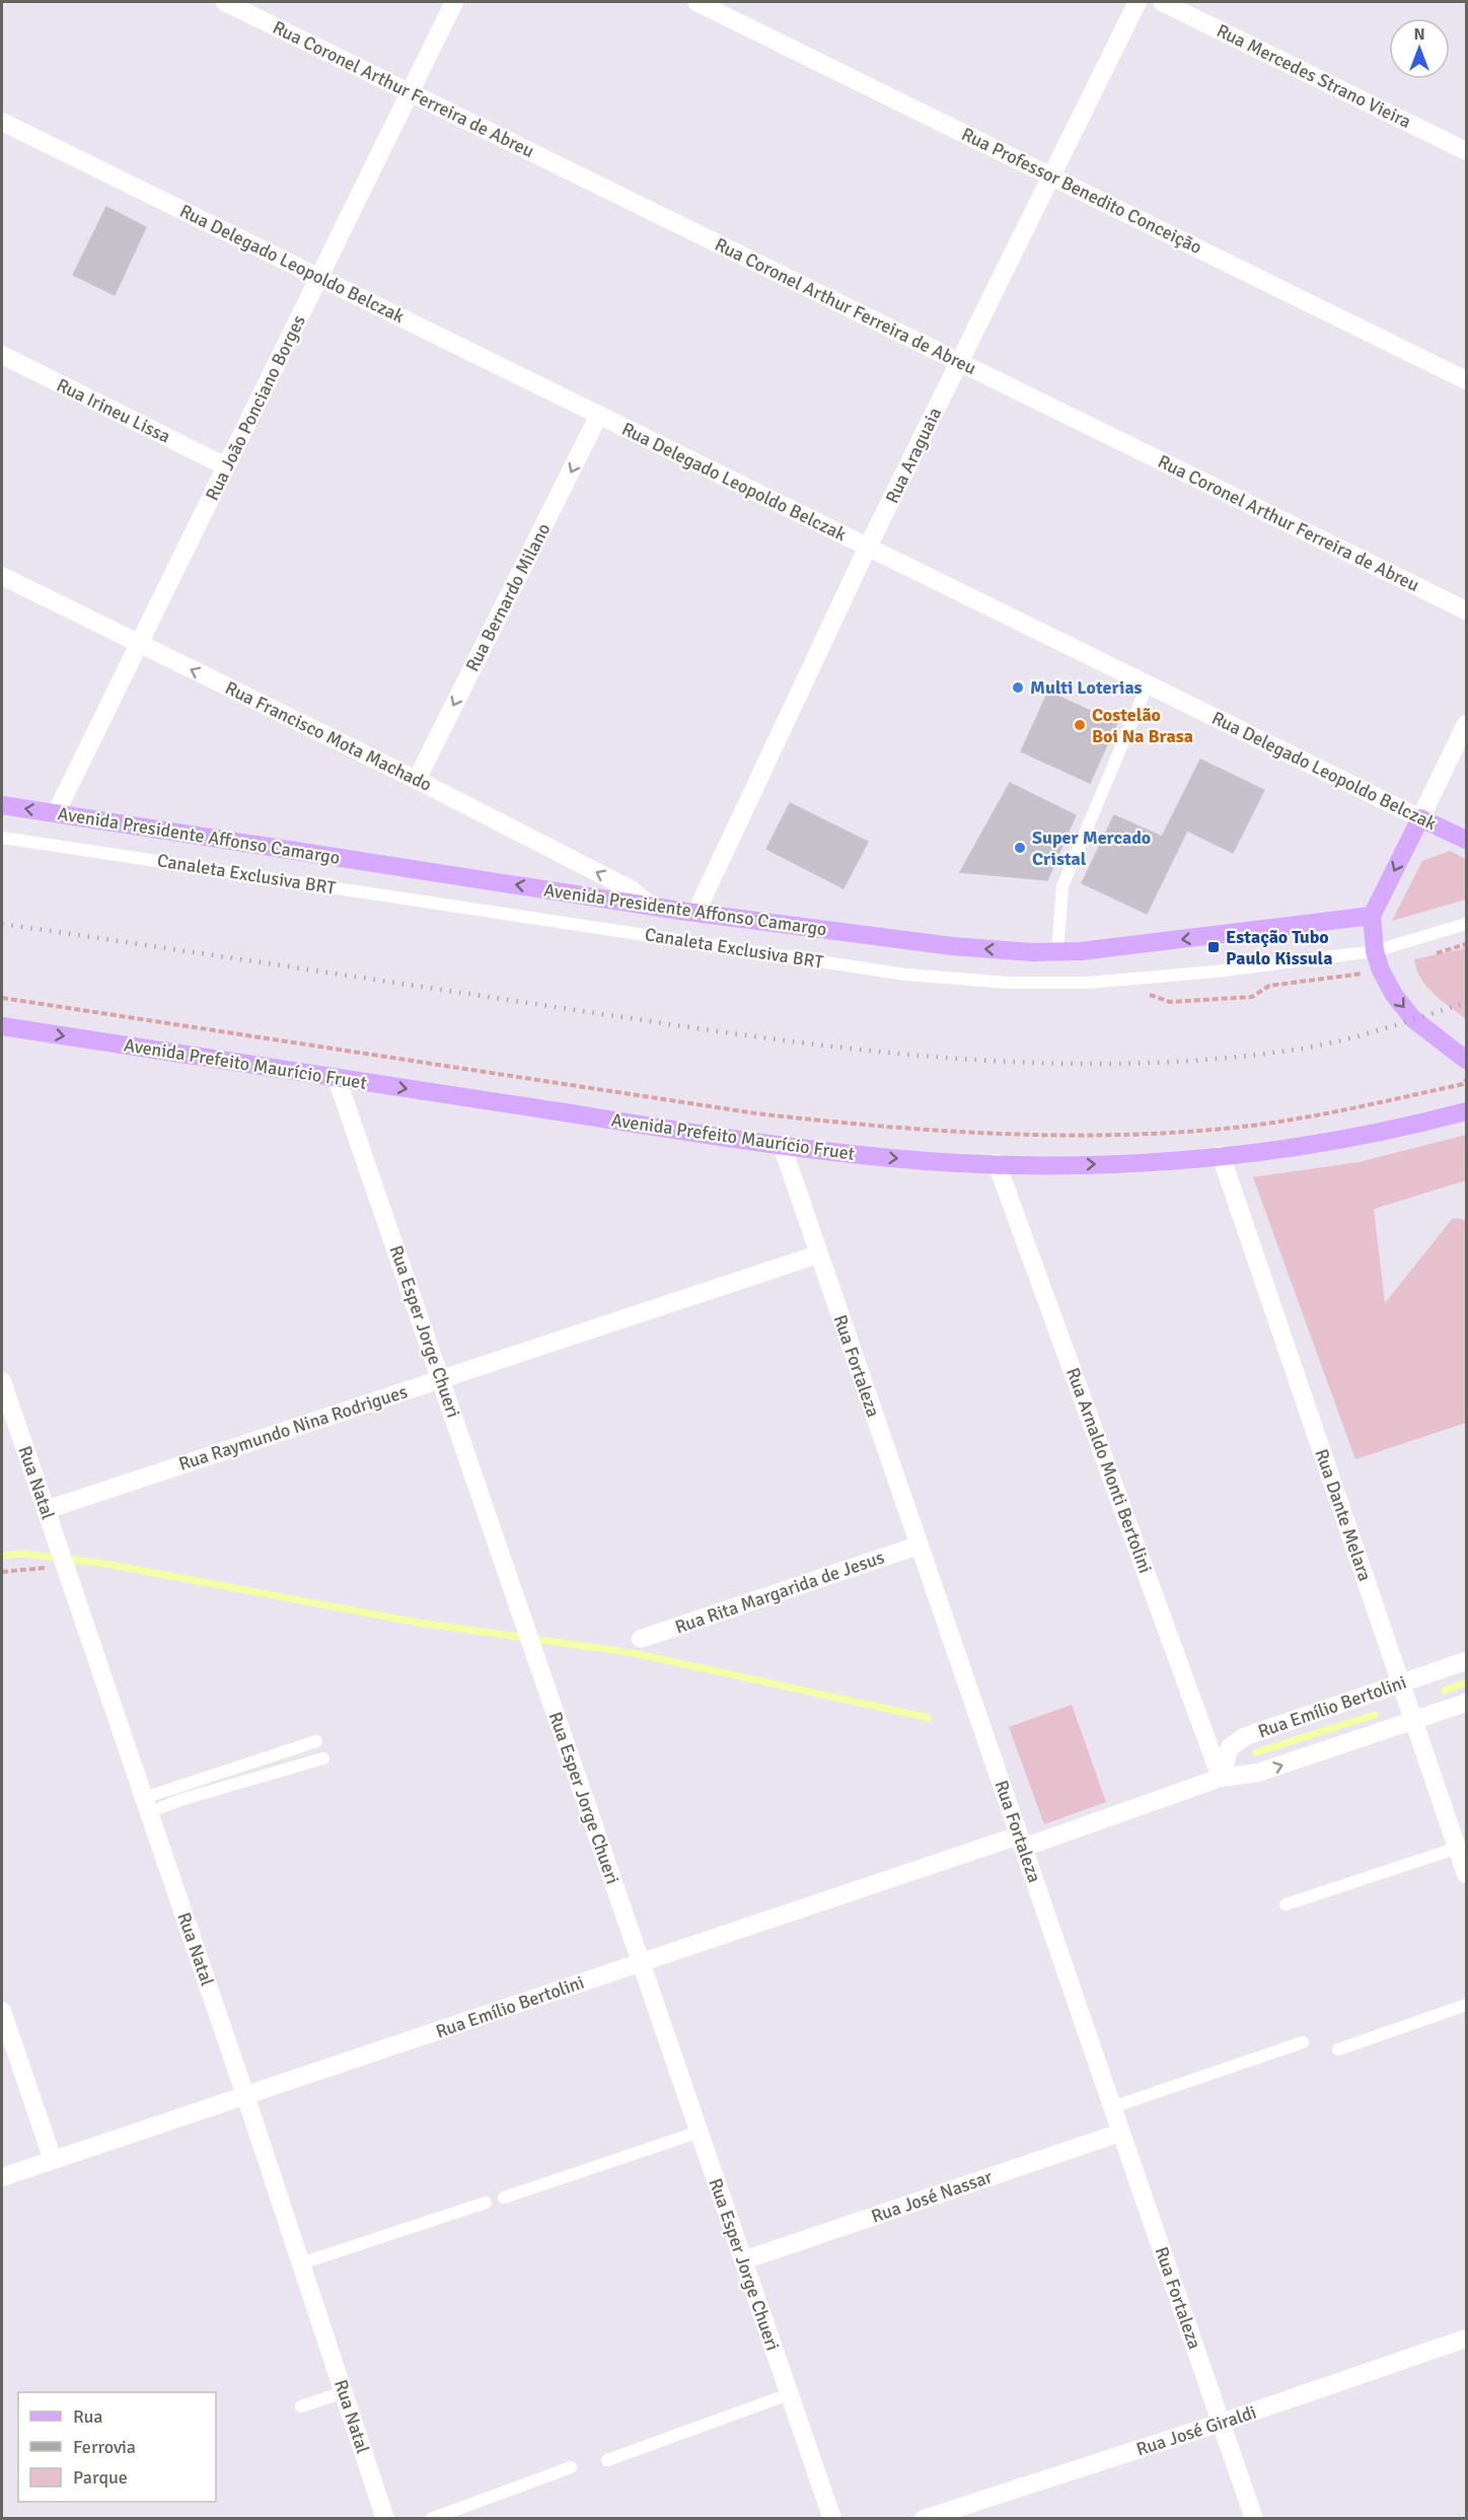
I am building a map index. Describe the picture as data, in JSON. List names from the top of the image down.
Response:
{
  "streets": {
    "main road": ["Rua Delegado Leopoldo Belczak", "Avenida Presidente Affonso Camargo", "Avenida Prefeito Maurício Fruet"],
    "street": [
      "Rua Mercedes Strano Vieira",
      "Rua Coronel Arthur Ferreira de Abreu",
      "Rua Professor Benedito Conceição",
      "Rua João Ponciano Borges",
      "Rua Irineu Lissa",
      "Rua Araguaia",
      "Rua Bernardo Milano",
      "Rua Francisco Mota Machado",
      "Rua Esper Jorge Chueri",
      "Rua Fortaleza",
      "Rua Raymundo Nina Rodrigues",
      "Rua Arnaldo Monti Bertolini",
      "Rua Natal",
      "Rua Dante Melara",
      "Rua Rita Margarida de Jesus",
      "Rua Emílio Bertolini",
      "Rua José Nassar",
      "Rua José Giraldi"
    ],
    "lane": ["Canaleta Exclusiva BRT"]
  },
  "crossings": [
    ["Rua Coronel Arthur Ferreira de Abreu", "Rua João Ponciano Borges"],
    ["Rua Coronel Arthur Ferreira de Abreu", "Rua Araguaia"],
    ["Rua Professor Benedito Conceição", "Rua Araguaia"],
    ["Rua Delegado Leopoldo Belczak", "Rua João Ponciano Borges"],
    ["Rua Delegado Leopoldo Belczak", "Rua Araguaia"],
    ["Rua Delegado Leopoldo Belczak", "Rua Bernardo Milano"],
    ["Rua João Ponciano Borges", "Rua Irineu Lissa"],
    ["Rua João Ponciano Borges", "Rua Francisco Mota Machado"],
    ["Rua João Ponciano Borges", "Avenida Presidente Affonso Camargo"],
    ["Rua Araguaia", "Avenida Presidente Affonso Camargo"],
    ["Rua Bernardo Milano", "Rua Francisco Mota Machado"],
    ["Rua Francisco Mota Machado", "Avenida Presidente Affonso Camargo"],
    ["Avenida Prefeito Maurício Fruet", "Rua Esper Jorge Chueri"],
    ["Avenida Prefeito Maurício Fruet", "Rua Fortaleza"],
    ["Avenida Prefeito Maurício Fruet", "Rua Arnaldo Monti Bertolini"],
    ["Avenida Prefeito Maurício Fruet", "Rua Dante Melara"],
    ["Rua Esper Jorge Chueri", "Rua Raymundo Nina Rodrigues"],
    ["Rua Esper Jorge Chueri", "Rua Emílio Bertolini"],
    ["Rua Esper Jorge Chueri", "Rua José Nassar"],
    ["Rua Fortaleza", "Rua Raymundo Nina Rodrigues"],
    ["Rua Fortaleza", "Rua Rita Margarida de Jesus"],
    ["Rua Fortaleza", "Rua Emílio Bertolini"],
    ["Rua Fortaleza", "Rua José Nassar"],
    ["Rua Fortaleza", "Rua José Giraldi"],
    ["Rua Raymundo Nina Rodrigues", "Rua Natal"],
    ["Rua Arnaldo Monti Bertolini", "Rua Emílio Bertolini"],
    ["Rua Natal", "Rua Emílio Bertolini"],
    ["Rua Dante Melara", "Rua Emílio Bertolini"]
  ],
  "one_way": [
    "Rua Bernardo Milano",
    "Rua Francisco Mota Machado",
    "Avenida Presidente Affonso Camargo",
    "Avenida Prefeito Maurício Fruet"
  ],
  "places": {
    "other": ["Multi Loterias", "Costelão Boi Na Brasa", "Super Mercado Cristal"],
    "transit": ["Estação Tubo Paulo Kissula"]
  },
  "legend": ["Rua", "Ferrovia", "Parque"],
  "north": "top"
}
